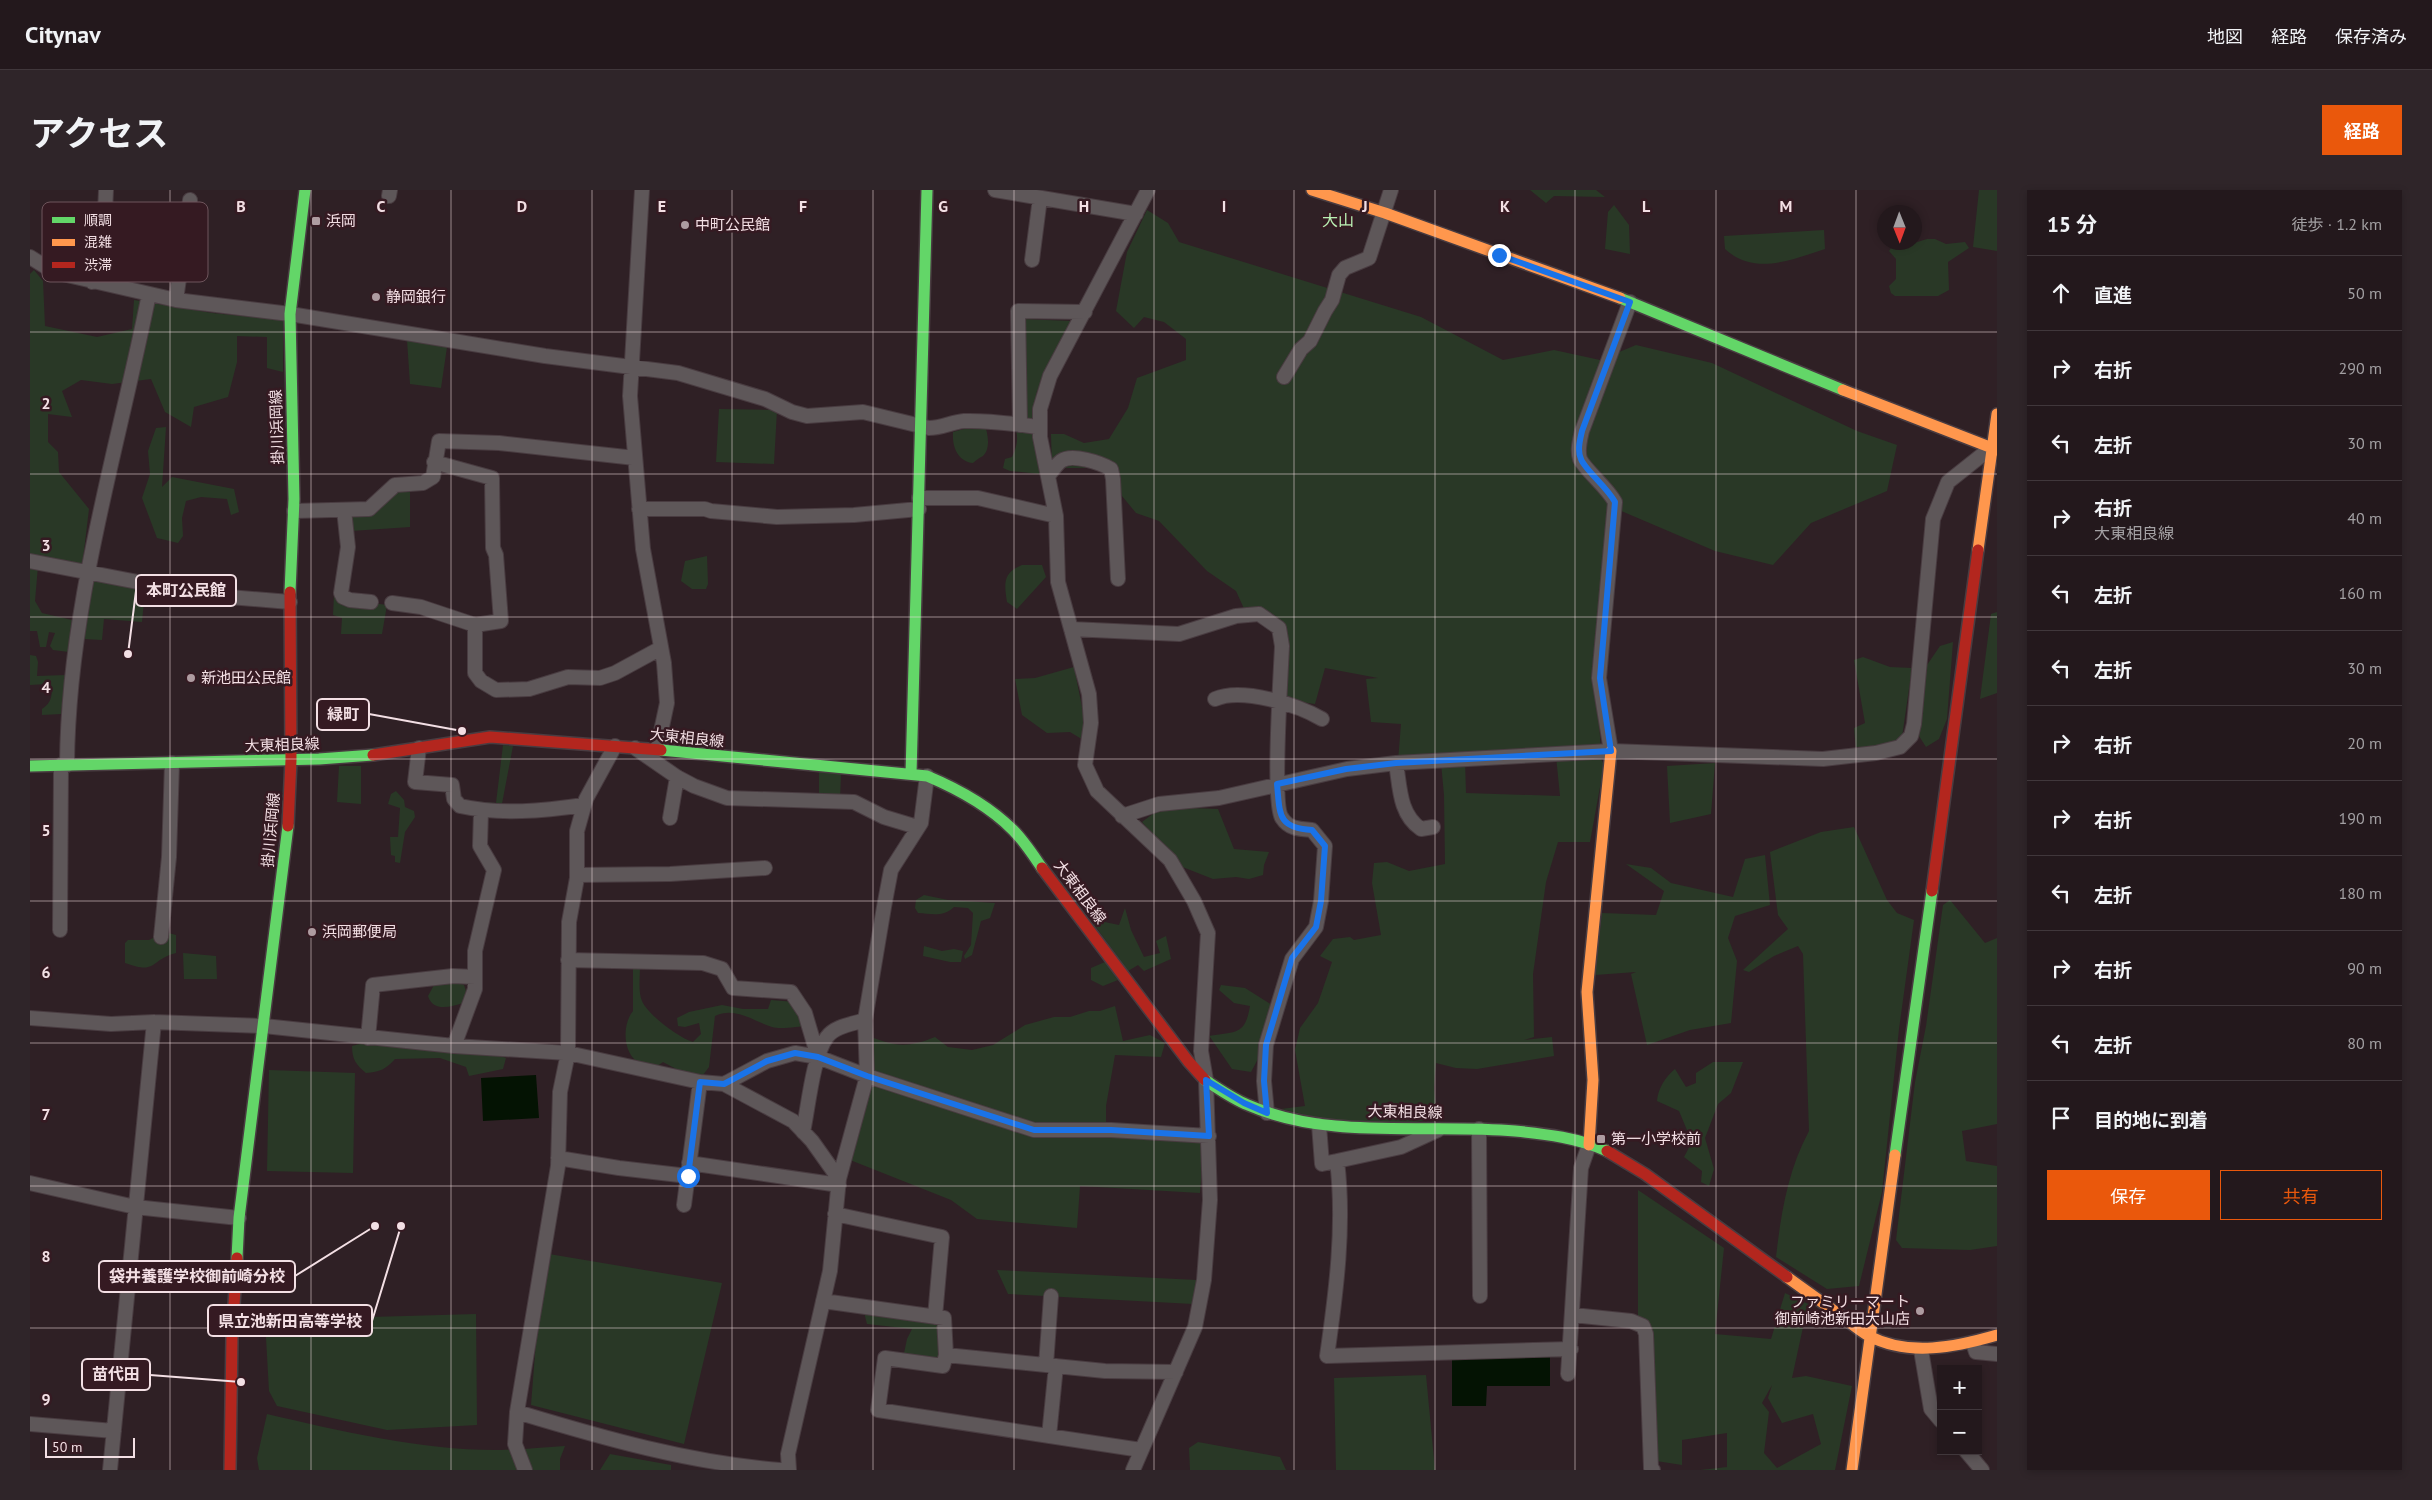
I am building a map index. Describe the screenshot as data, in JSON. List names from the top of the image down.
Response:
{
  "streets": {
    "main road": ["掛川浜岡線", "大東相良線"]
  },
  "crossings": [
    ["掛川浜岡線", "大東相良線"]
  ],
  "districts": ["大山"],
  "places": {
    "transit": ["浜岡", "第一小学校前"],
    "other": [
      "中町公民館",
      "静岡銀行",
      "本町公民館",
      "新池田公民館",
      "緑町",
      "浜岡郵便局",
      "袋井養護学校御前崎分校",
      "県立池新田高等学校",
      "ファミリーマート 御前崎池新田大山店",
      "苗代田"
    ]
  },
  "legend": ["順調", "混雑", "渋滞"],
  "scale_bar": "50 m",
  "north": "bottom",
  "page": {
    "header": "Citynav",
    "nav": ["地図", "経路", "保存済み"],
    "title": "アクセス",
    "buttons": [
      "経路",
      ["保存", "共有"]
    ],
    "heading": ["15 分", "徒歩 · 1.2 km"],
    "list": [
      ["直進", "50 m"],
      ["右折", "290 m"],
      ["左折", "30 m"],
      ["右折", "大東相良線", "40 m"],
      ["左折", "160 m"],
      ["左折", "30 m"],
      ["右折", "20 m"],
      ["右折", "190 m"],
      ["左折", "180 m"],
      ["右折", "90 m"],
      ["左折", "80 m"],
      "目的地に到着"
    ],
    "map_buttons": ["+", "−"],
    "scale": "50 m"
  },
  "grid": {
    "columns": [
      "B",
      "C",
      "D",
      "E",
      "F",
      "G",
      "H",
      "I",
      "J",
      "K",
      "L",
      "M"
    ],
    "rows": [
      "2",
      "3",
      "4",
      "5",
      "6",
      "7",
      "8",
      "9"
    ]
  }
}
